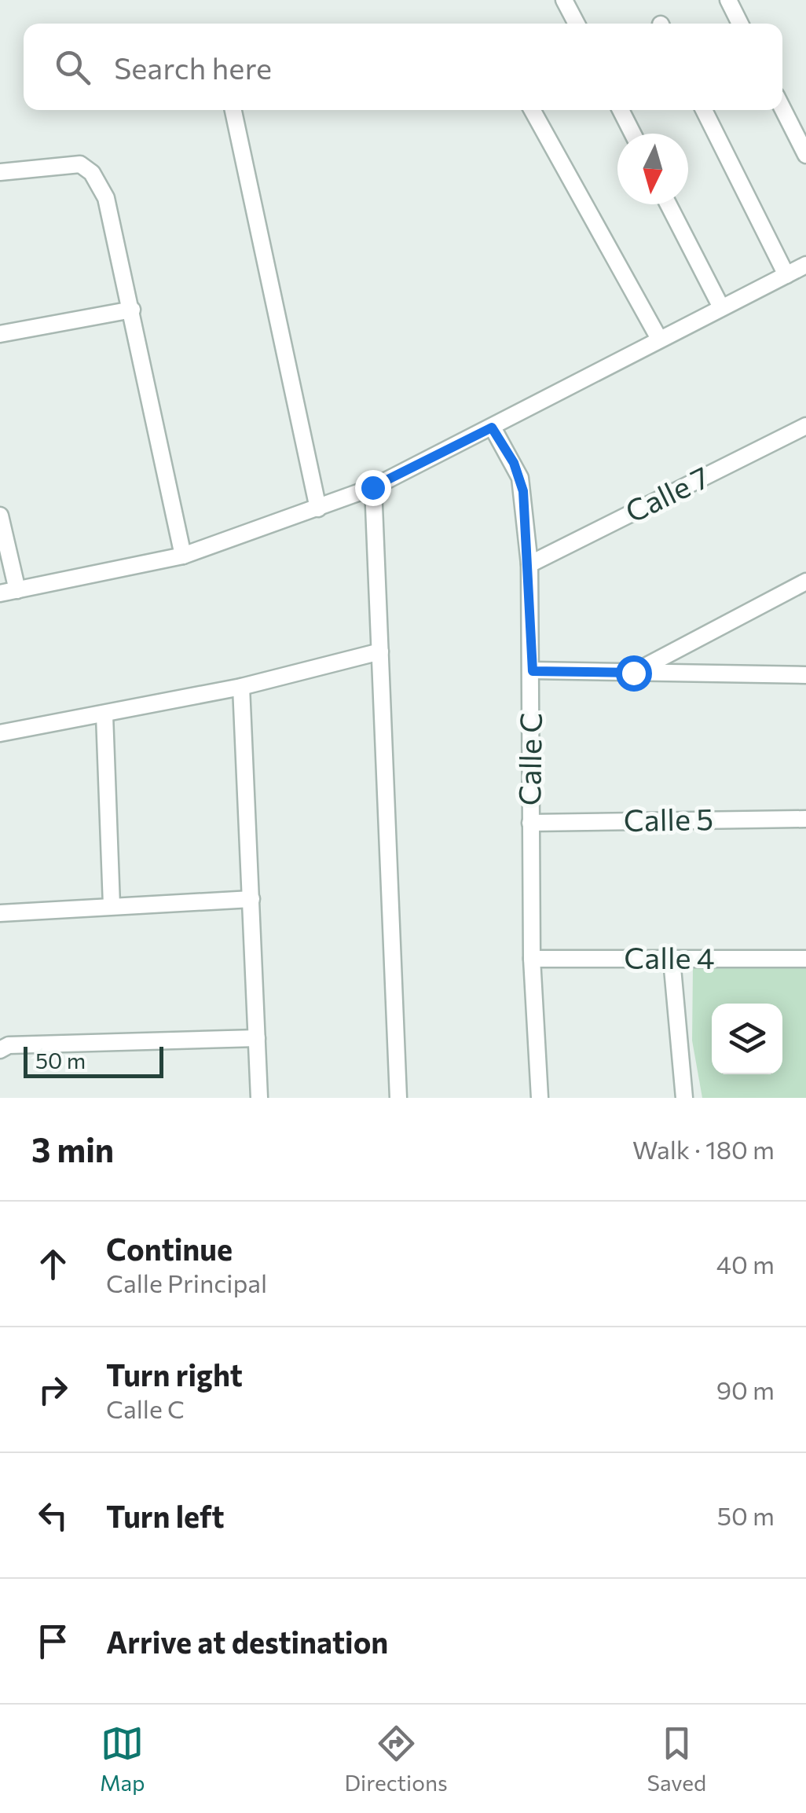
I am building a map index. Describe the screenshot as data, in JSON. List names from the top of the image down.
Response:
{
  "streets": {
    "street": [
      "Calle 7",
      "Calle C",
      "Calle 5",
      "Calle 4"
    ]
  },
  "crossings": [
    ["Calle 7", "Calle C"],
    ["Calle C", "Calle 5"],
    ["Calle C", "Calle 4"]
  ],
  "scale_bar": "50 m",
  "north": "bottom",
  "page": {
    "search": "Search here",
    "scale": "50 m",
    "heading": ["3 min", "Walk · 180 m"],
    "list": [
      ["Continue", "Calle Principal", "40 m"],
      ["Turn right", "Calle C", "90 m"],
      ["Turn left", "50 m"],
      "Arrive at destination"
    ],
    "nav": ["Map", "Directions", "Saved"]
  }
}
